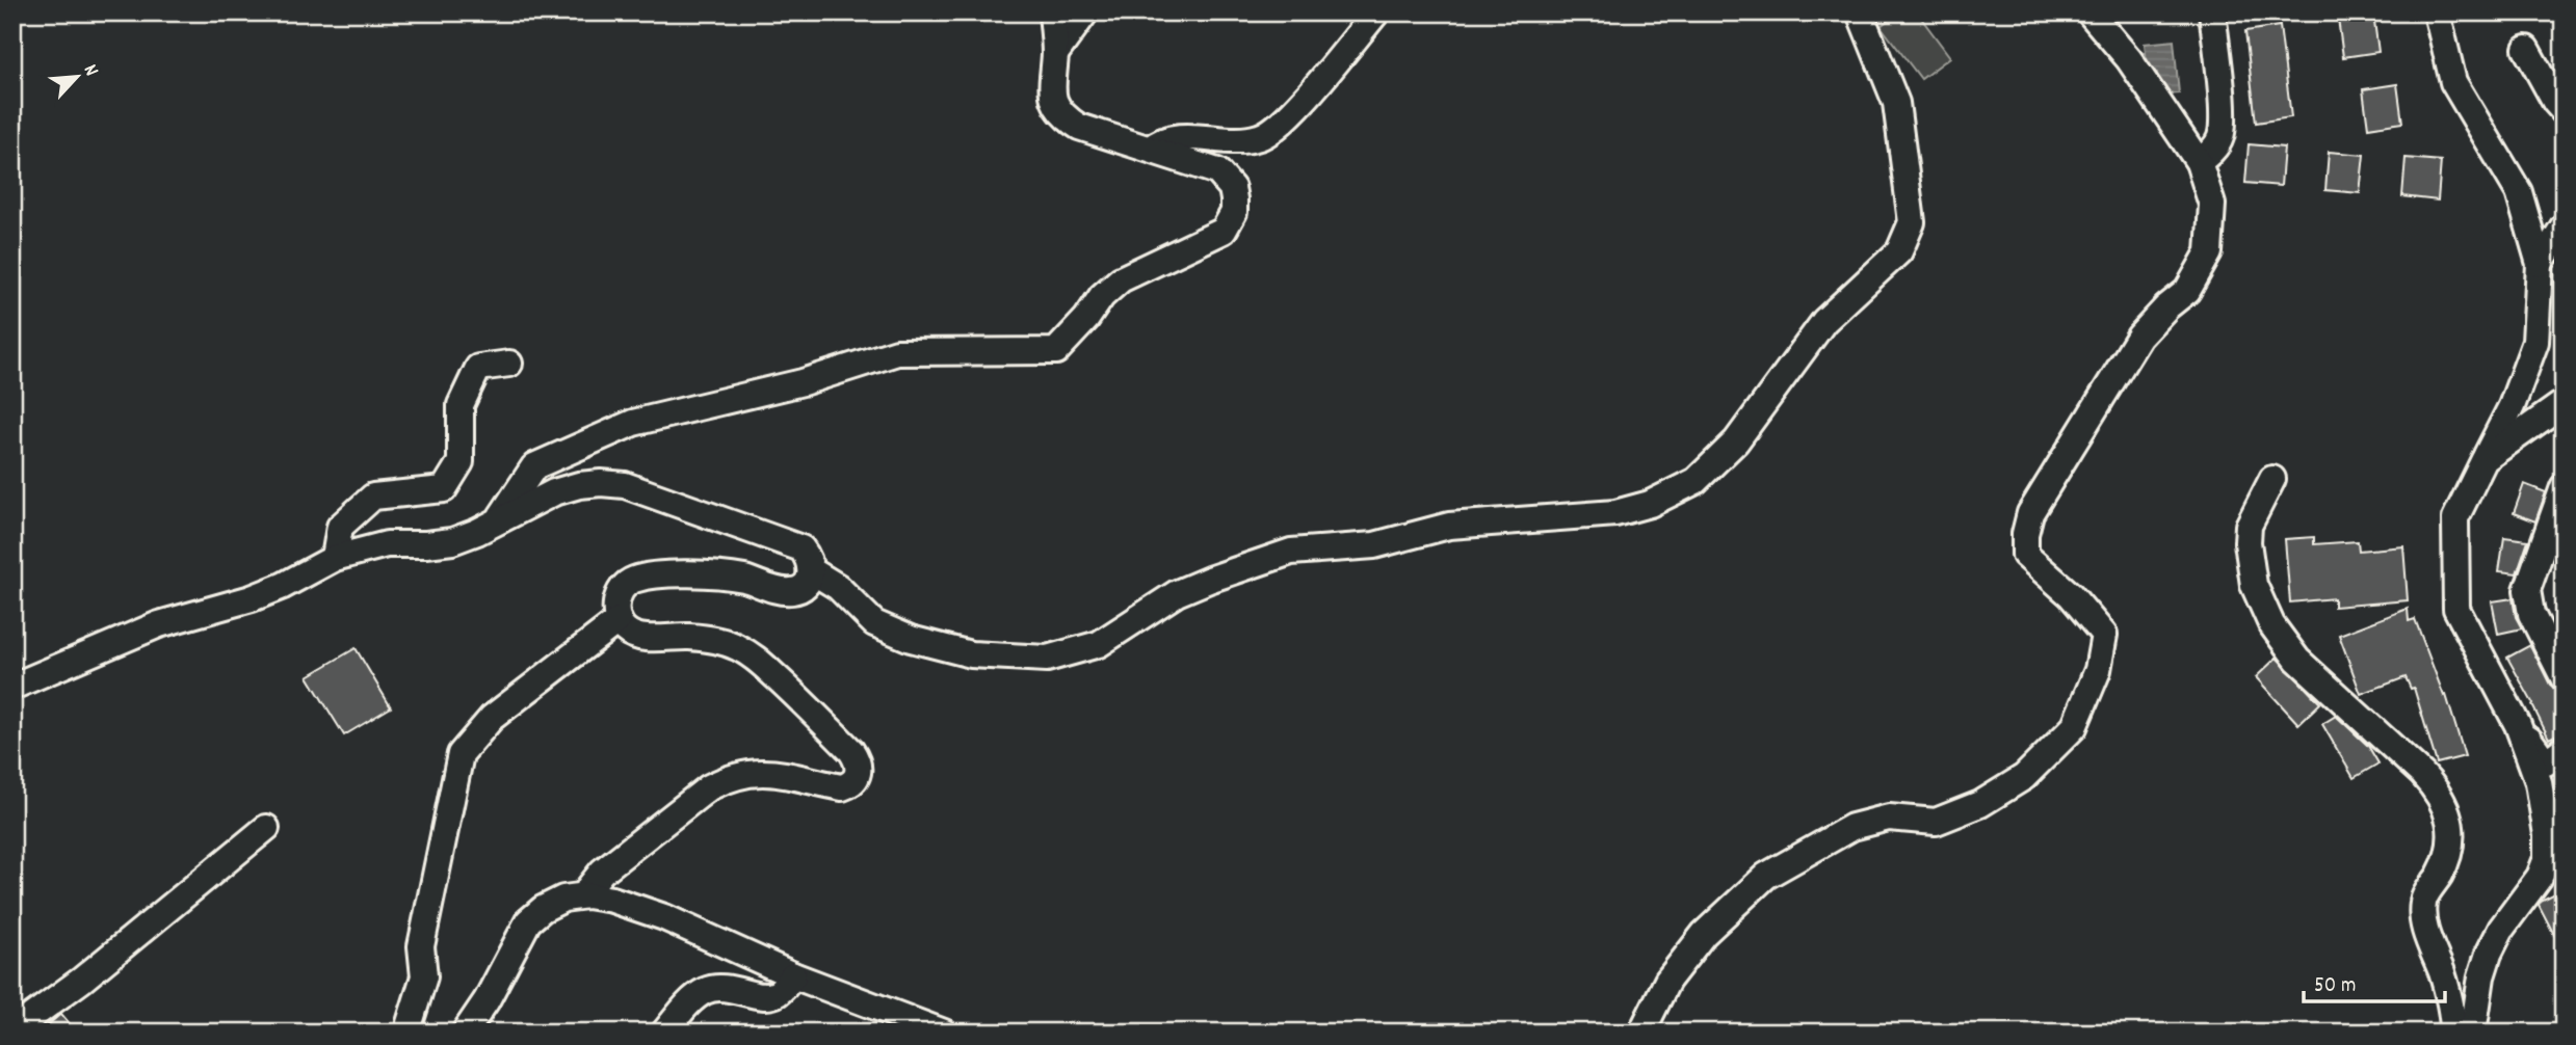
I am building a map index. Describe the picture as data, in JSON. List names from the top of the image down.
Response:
{
  "scale_bar": "50 m",
  "north": "top right"
}
